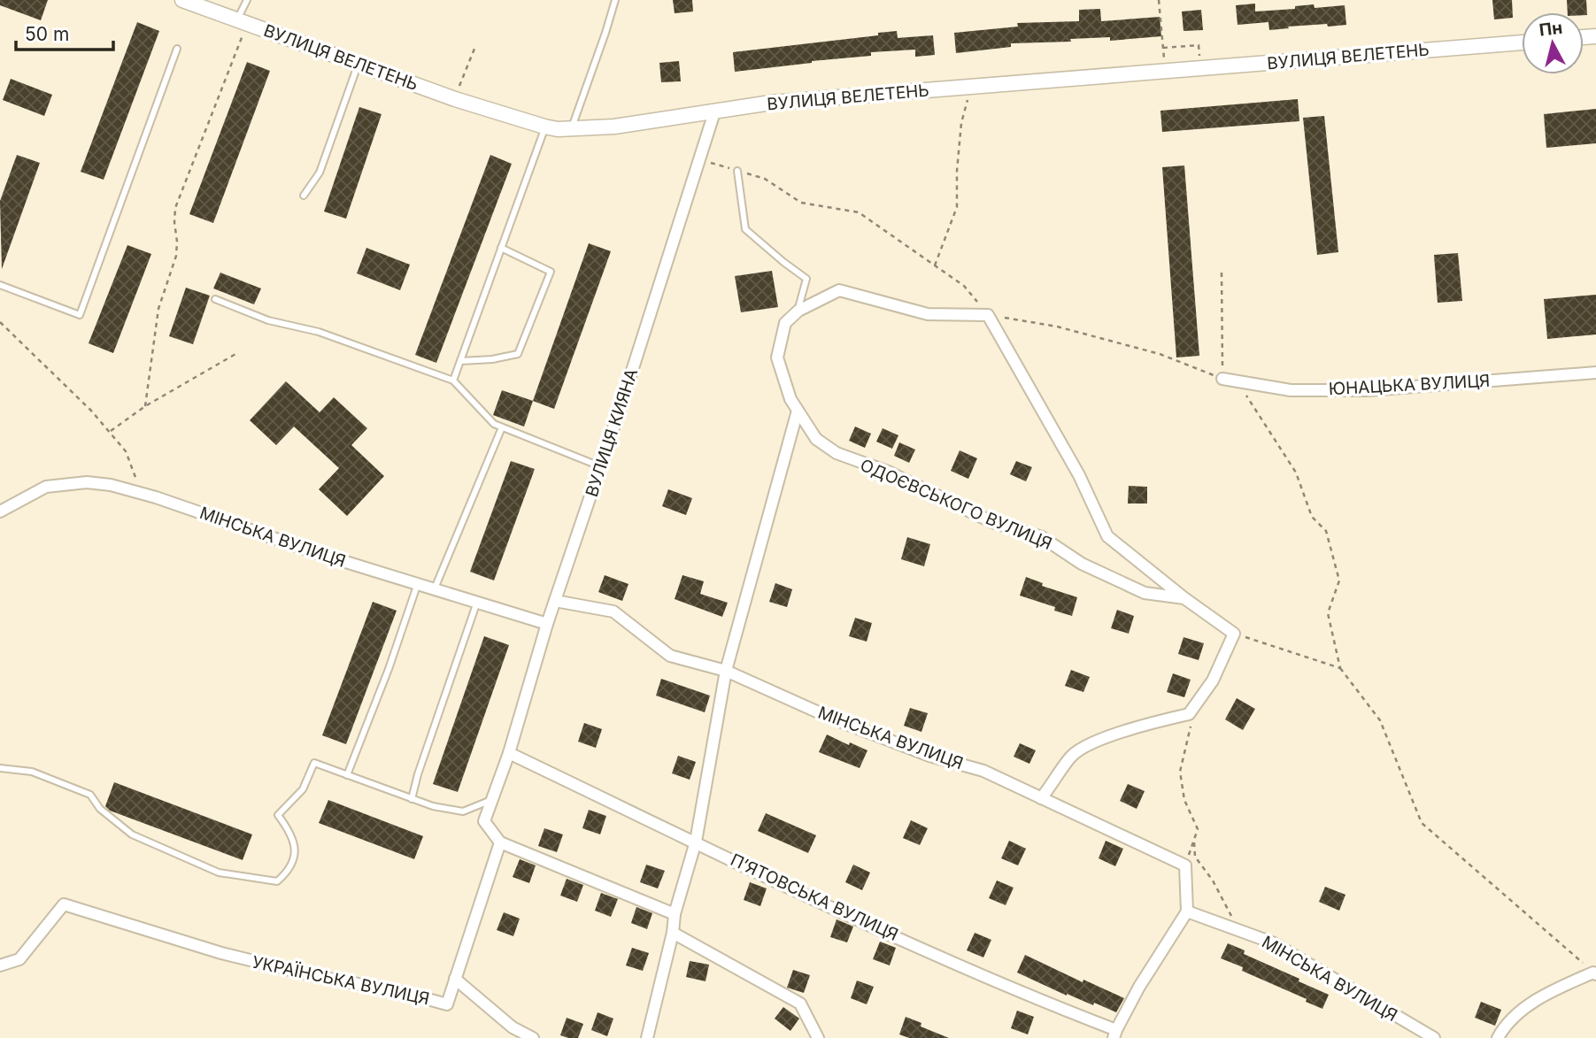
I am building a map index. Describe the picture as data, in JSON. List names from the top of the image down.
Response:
{
  "streets": {
    "street": [
      "ВУЛИЦЯ ВЕЛЕТЕНЬ",
      "ЮНАЦЬКА ВУЛИЦЯ",
      "ВУЛИЦЯ КИЯНА",
      "ОДОЄВСЬКОГО ВУЛИЦЯ",
      "МІНСЬКА ВУЛИЦЯ",
      "П’ЯТОВСЬКА ВУЛИЦЯ",
      "УКРАЇНСЬКА ВУЛИЦЯ"
    ]
  },
  "crossings": [
    ["ВУЛИЦЯ ВЕЛЕТЕНЬ", "ВУЛИЦЯ КИЯНА"],
    ["ВУЛИЦЯ КИЯНА", "МІНСЬКА ВУЛИЦЯ"],
    ["ВУЛИЦЯ КИЯНА", "П’ЯТОВСЬКА ВУЛИЦЯ"]
  ],
  "scale_bar": "50 m",
  "north": "top"
}
